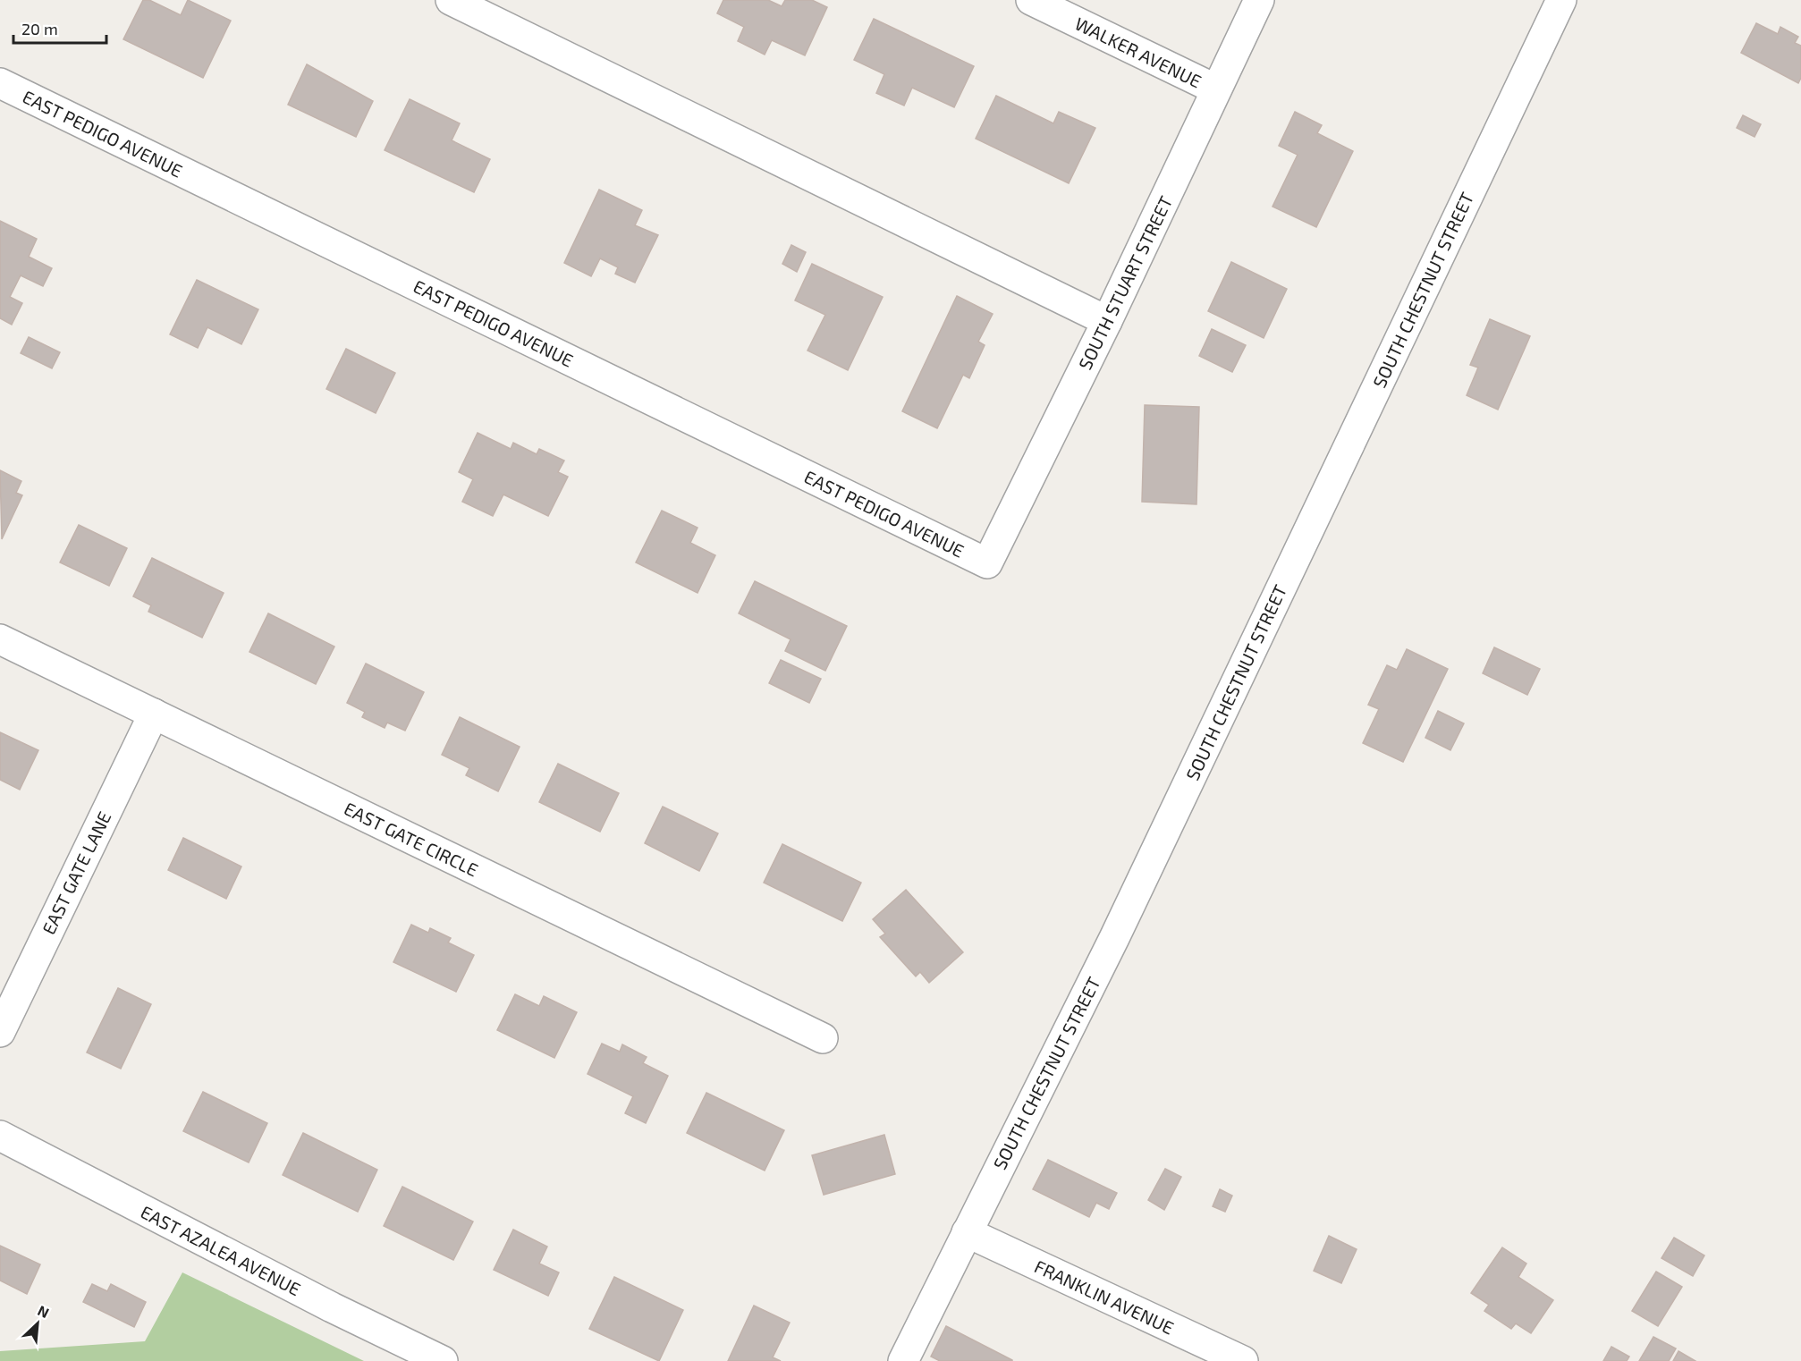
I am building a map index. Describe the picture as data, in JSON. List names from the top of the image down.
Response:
{
  "streets": {
    "street": [
      "WALKER AVENUE",
      "EAST PEDIGO AVENUE",
      "SOUTH STUART STREET",
      "SOUTH CHESTNUT STREET",
      "EAST GATE CIRCLE",
      "EAST GATE LANE",
      "EAST AZALEA AVENUE",
      "FRANKLIN AVENUE"
    ]
  },
  "crossings": [
    ["WALKER AVENUE", "SOUTH STUART STREET"],
    ["EAST PEDIGO AVENUE", "SOUTH STUART STREET"],
    ["SOUTH CHESTNUT STREET", "FRANKLIN AVENUE"],
    ["EAST GATE CIRCLE", "EAST GATE LANE"]
  ],
  "scale_bar": "20 m",
  "north": "top right"
}
